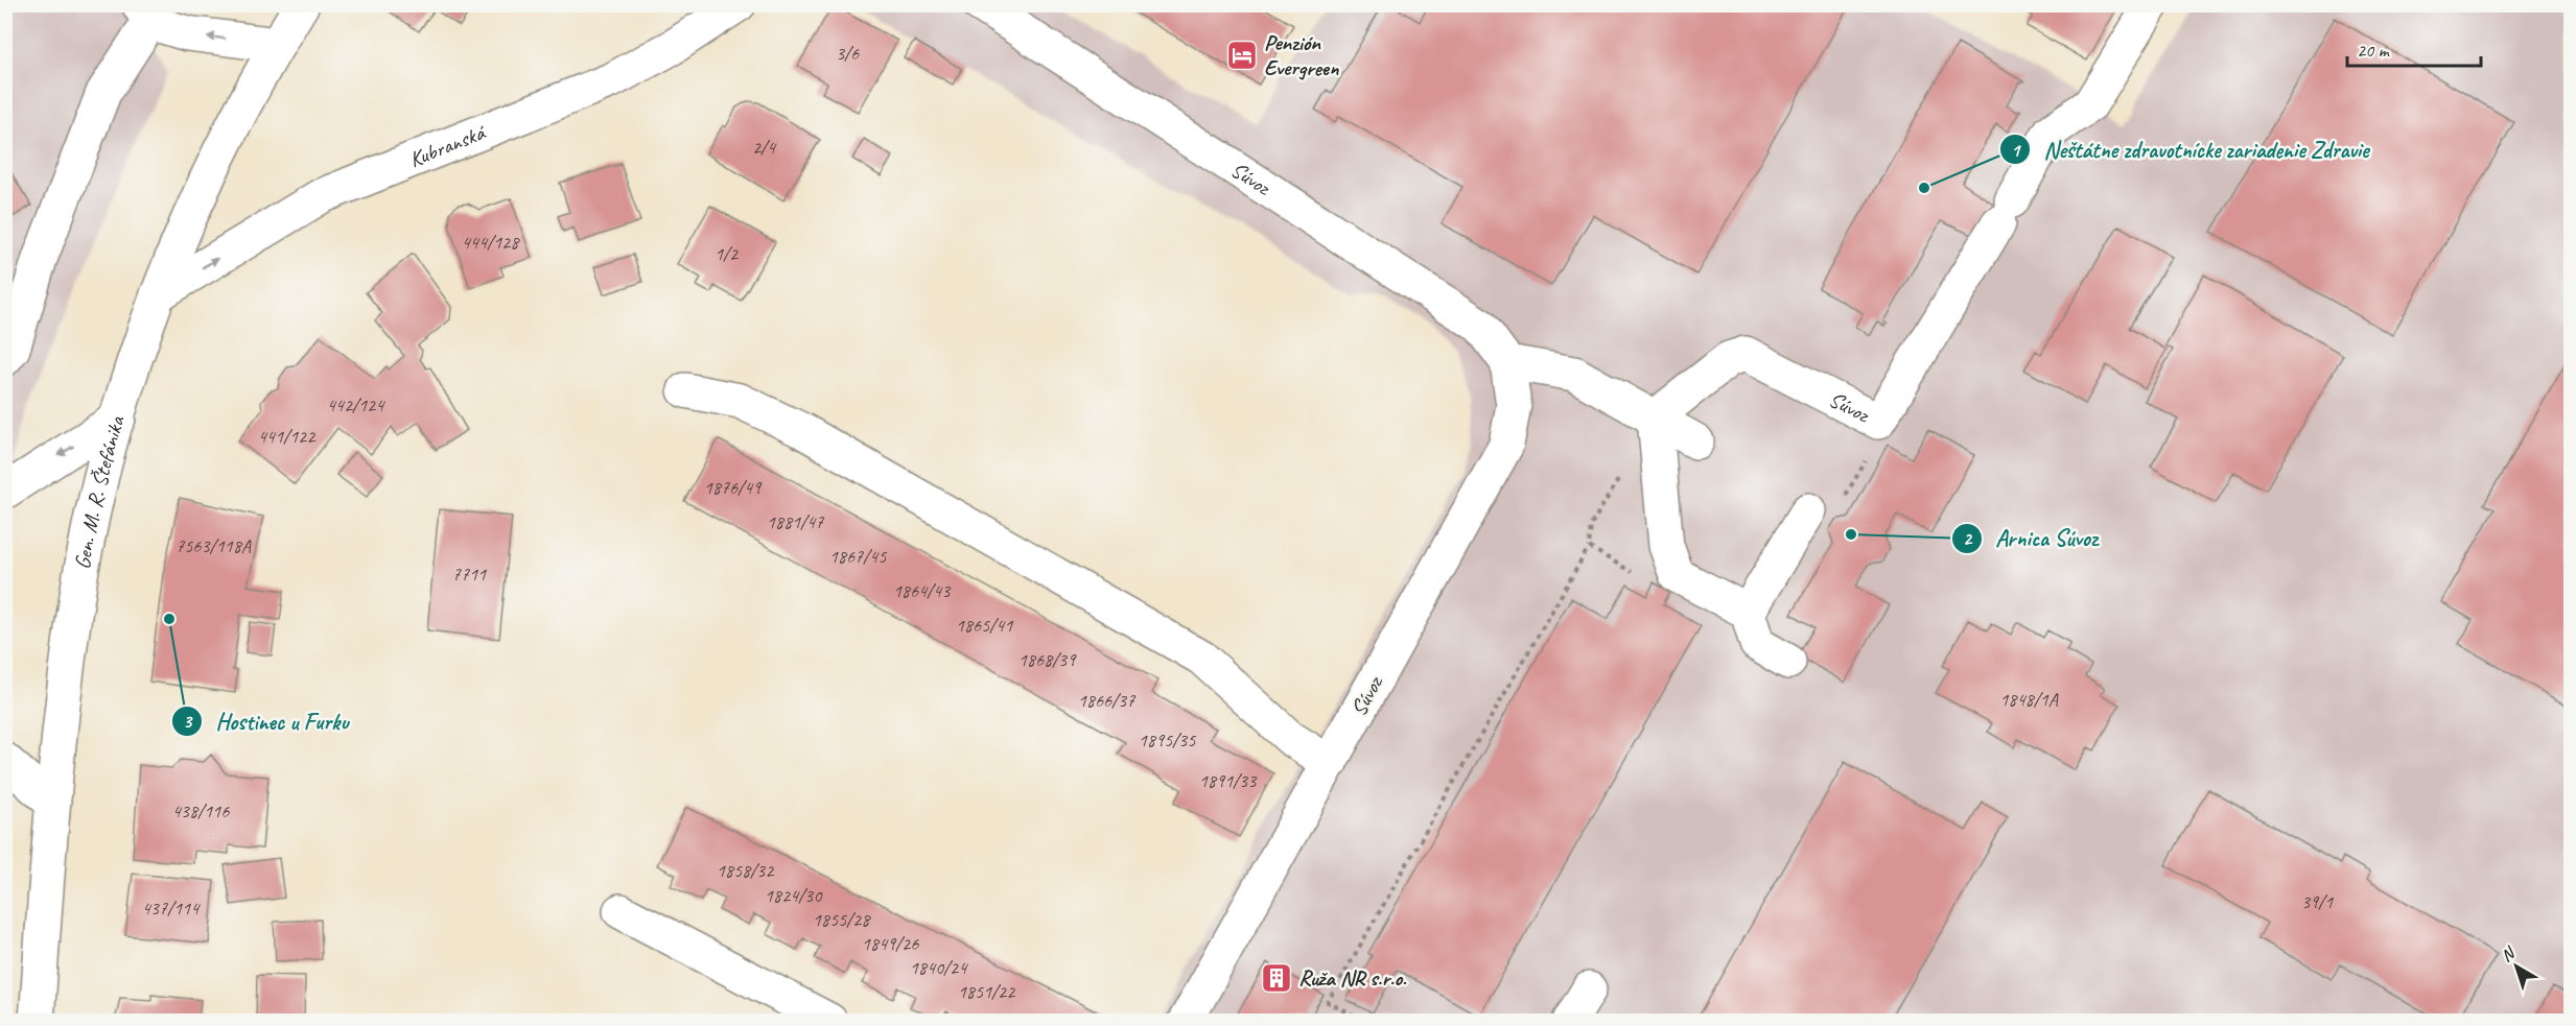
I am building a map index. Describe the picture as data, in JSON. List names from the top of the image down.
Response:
{
  "streets": {
    "street": ["Kubranská", "Súvoz", "Gen. M. R. Štefánika"]
  },
  "crossings": [
    ["Kubranská", "Gen. M. R. Štefánika"]
  ],
  "one_way": ["Kubranská"],
  "places": {
    "hotel": ["Penzión Evergreen"],
    "other": ["Neštátne zdravotnícke zariadenie Zdravie", "Arnica Súvoz", "Hostinec u Furku"],
    "building": ["Ruža NR s.r.o."]
  },
  "house_numbers": [
    "3/6",
    "2/4",
    "444/128",
    "1/2",
    "442/124",
    "441/122",
    "1876/49",
    "1881/47",
    "7563/118A",
    "1867/45",
    "7711",
    "1864/43",
    "1865/41",
    "1868/39",
    "1848/1A",
    "1866/37",
    "1895/35",
    "1891/33",
    "438/116",
    "1858/32",
    "1824/30",
    "39/1",
    "437/114",
    "1855/28",
    "1849/26",
    "1840/24",
    "1851/22"
  ],
  "scale_bar": "20 m",
  "north": "top left"
}
